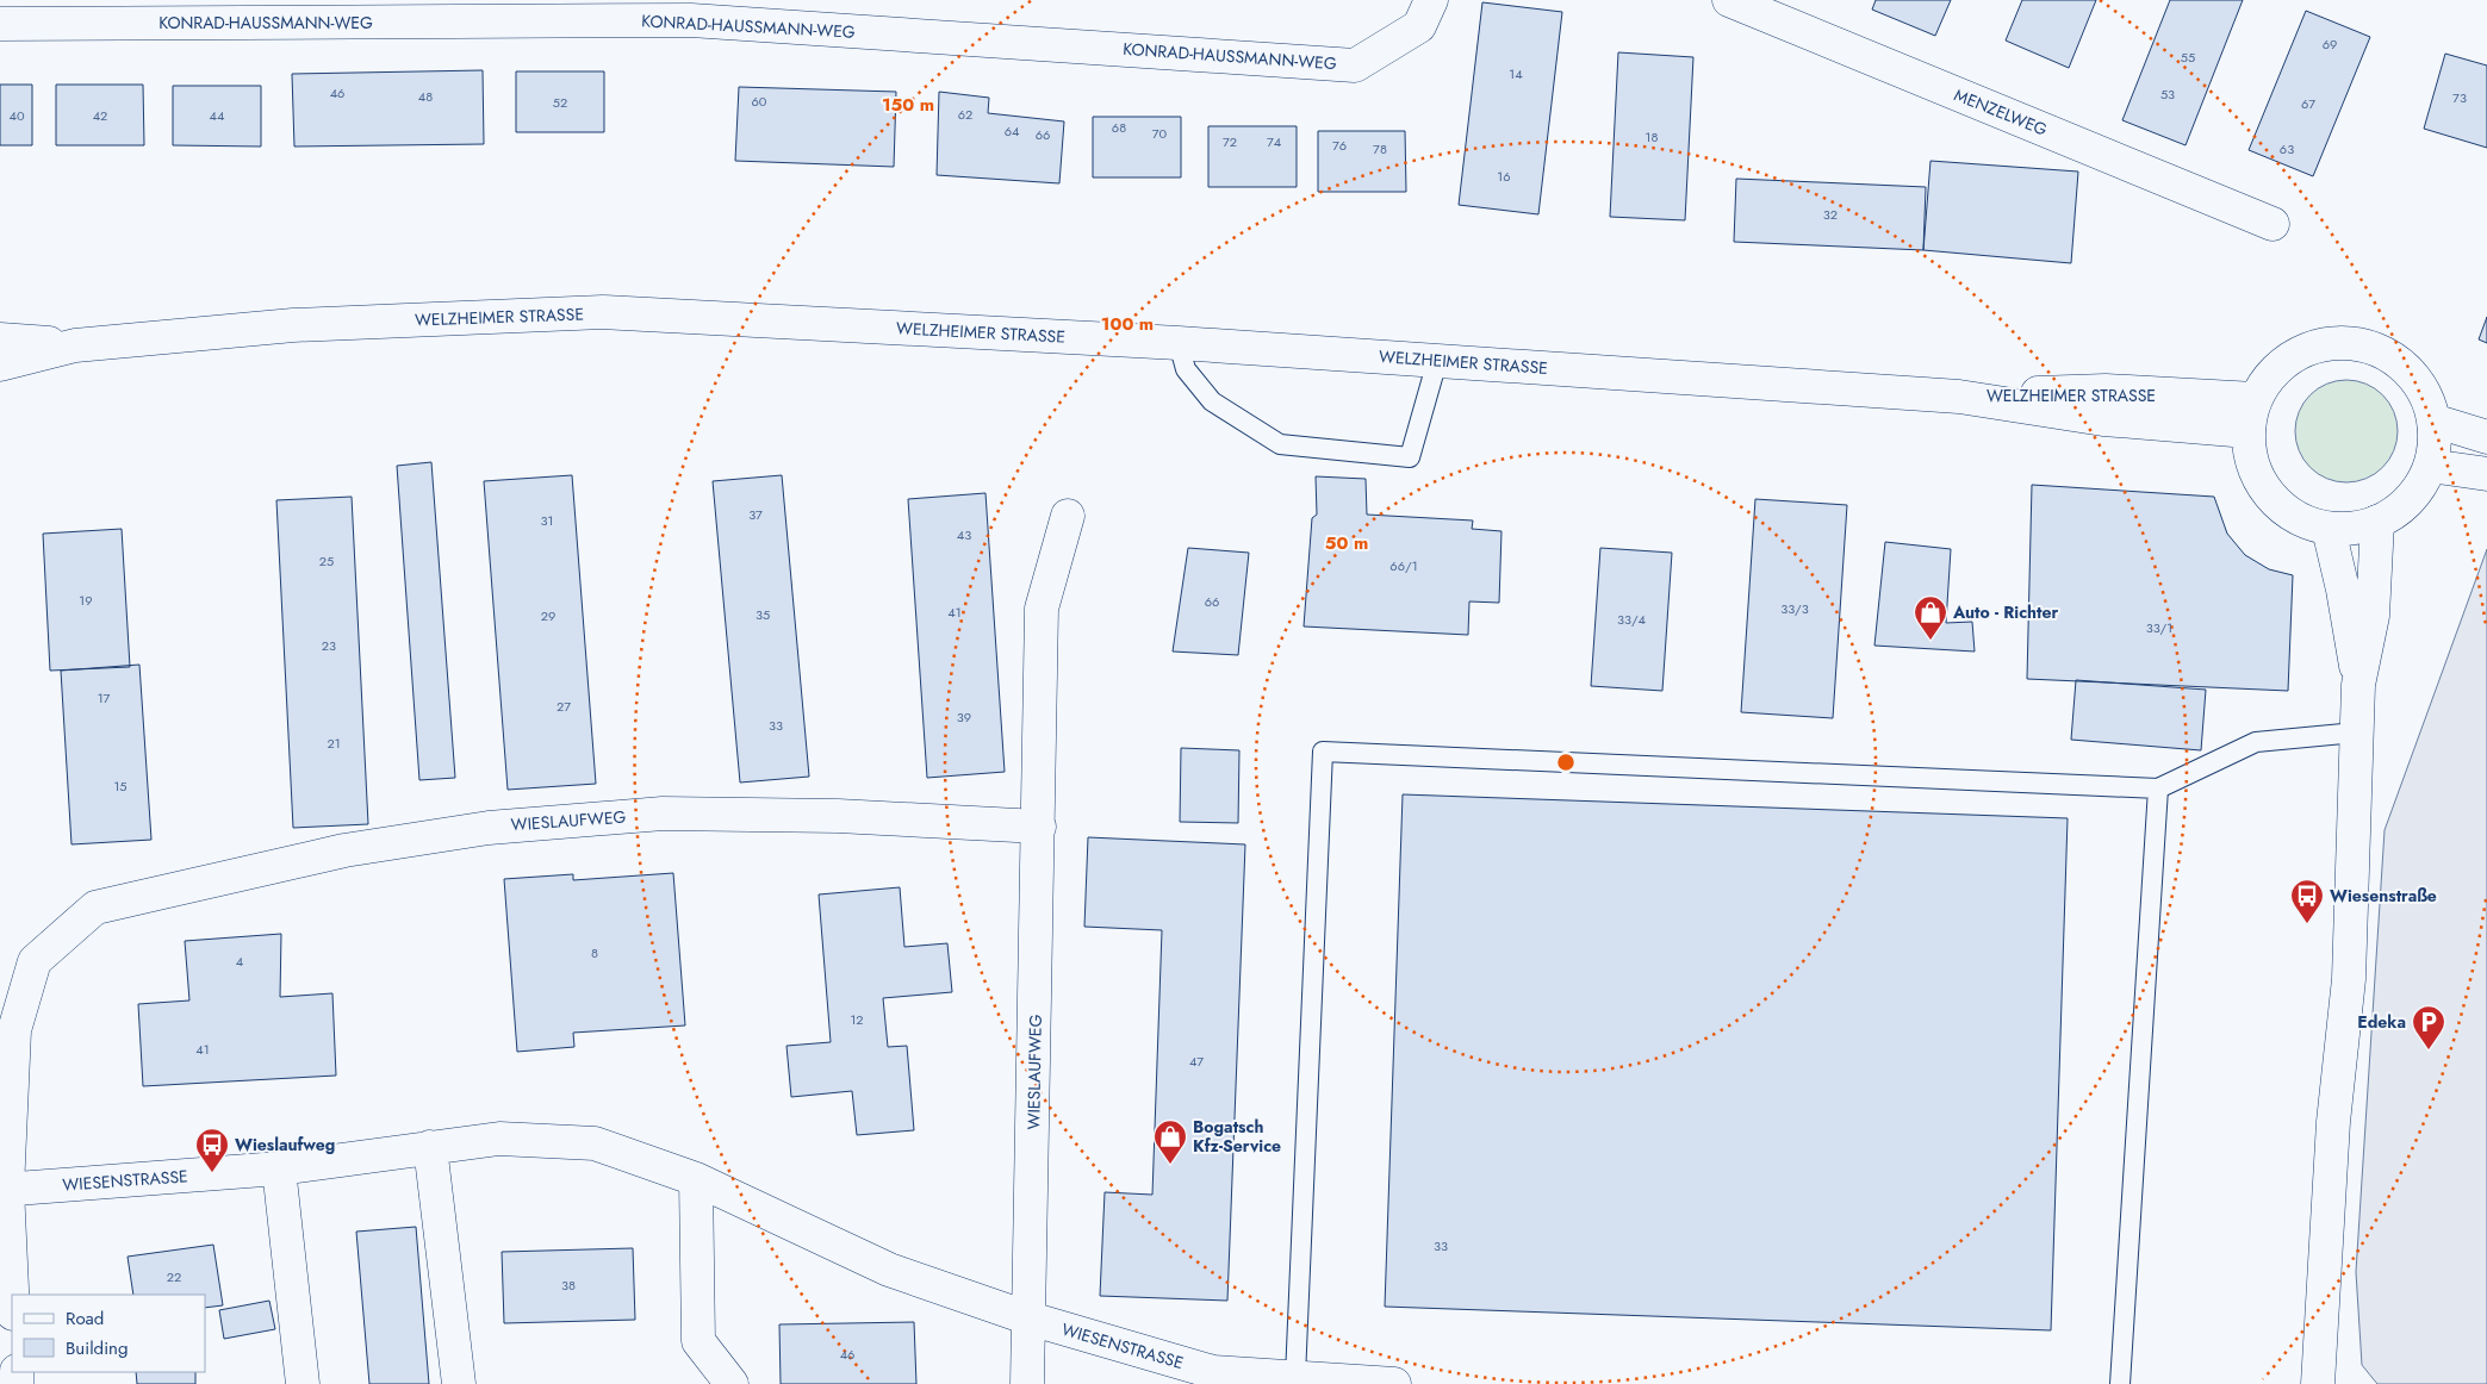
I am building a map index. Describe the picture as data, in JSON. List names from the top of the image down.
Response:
{
  "streets": {
    "street": [
      "KONRAD-HAUSSMANN-WEG",
      "MENZELWEG",
      "WELZHEIMER STRASSE",
      "WIESLAUFWEG",
      "WIESENSTRASSE"
    ]
  },
  "crossings": [
    ["WIESLAUFWEG", "WIESENSTRASSE"]
  ],
  "places": {
    "shop": ["Auto - Richter", "Bogatsch Kfz-Service"],
    "bus stop": ["Wiesenstraße", "Wieslaufweg"],
    "parking": ["Edeka"]
  },
  "house_numbers": [
    "69",
    "55",
    "14",
    "46",
    "53",
    "48",
    "73",
    "60",
    "52",
    "67",
    "62",
    "40",
    "42",
    "44",
    "68",
    "64",
    "70",
    "66",
    "18",
    "72",
    "74",
    "76",
    "78",
    "63",
    "16",
    "32",
    "37",
    "31",
    "43",
    "25",
    "66/1",
    "19",
    "66",
    "33/3",
    "41",
    "35",
    "29",
    "33/4",
    "33/1",
    "23",
    "17",
    "27",
    "39",
    "33",
    "21",
    "15",
    "8",
    "4",
    "12",
    "41",
    "47",
    "33",
    "22",
    "38",
    "46"
  ],
  "legend": ["Road", "Building"],
  "rings": ["150 m", "100 m", "50 m"]
}
